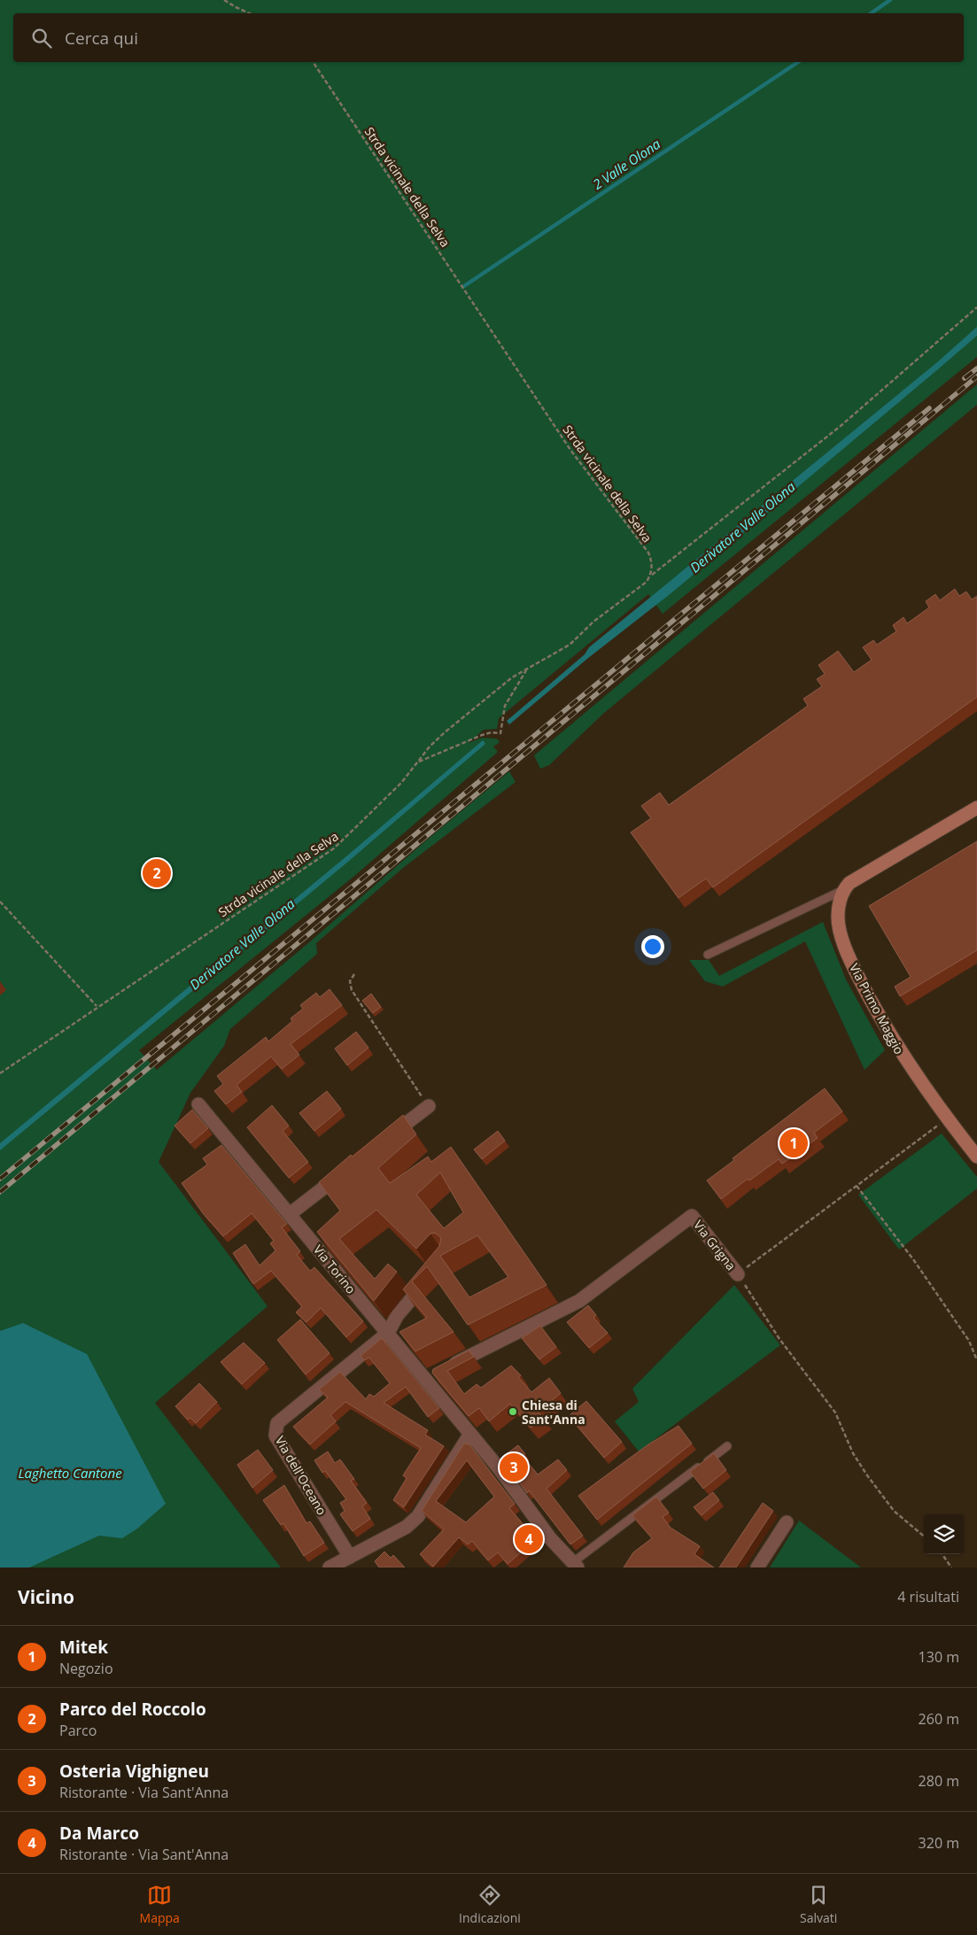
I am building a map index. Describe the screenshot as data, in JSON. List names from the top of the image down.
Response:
{
  "streets": {
    "street": [
      "Via Primo Maggio",
      "Via Grigna",
      "Via Torino",
      "Via dell'Oceano"
    ],
    "path": ["Strda vicinale della Selva"]
  },
  "crossings": [
    ["Via Primo Maggio", "Via Grigna"],
    ["Via Grigna", "Via Torino"],
    ["Via Torino", "Via dell'Oceano"]
  ],
  "water": ["2 Valle Olona", "Derivatore Valle Olona", "Laghetto Cantone"],
  "places": ["Chiesa di Sant'Anna"],
  "page": {
    "search": "Cerca qui",
    "pins": [
      "2",
      "1",
      "3",
      "4"
    ],
    "heading": ["Vicino", "4 risultati"],
    "list": [
      {
        "mark": "1",
        "name": "Mitek",
        "note": "Negozio",
        "value": "130 m"
      },
      {
        "mark": "2",
        "name": "Parco del Roccolo",
        "note": "Parco",
        "value": "260 m"
      },
      {
        "mark": "3",
        "name": "Osteria Vighigneu",
        "note": "Ristorante · Via Sant'Anna",
        "value": "280 m"
      },
      {
        "mark": "4",
        "name": "Da Marco",
        "note": "Ristorante · Via Sant'Anna",
        "value": "320 m"
      }
    ],
    "nav": ["Mappa", "Indicazioni", "Salvati"]
  }
}
